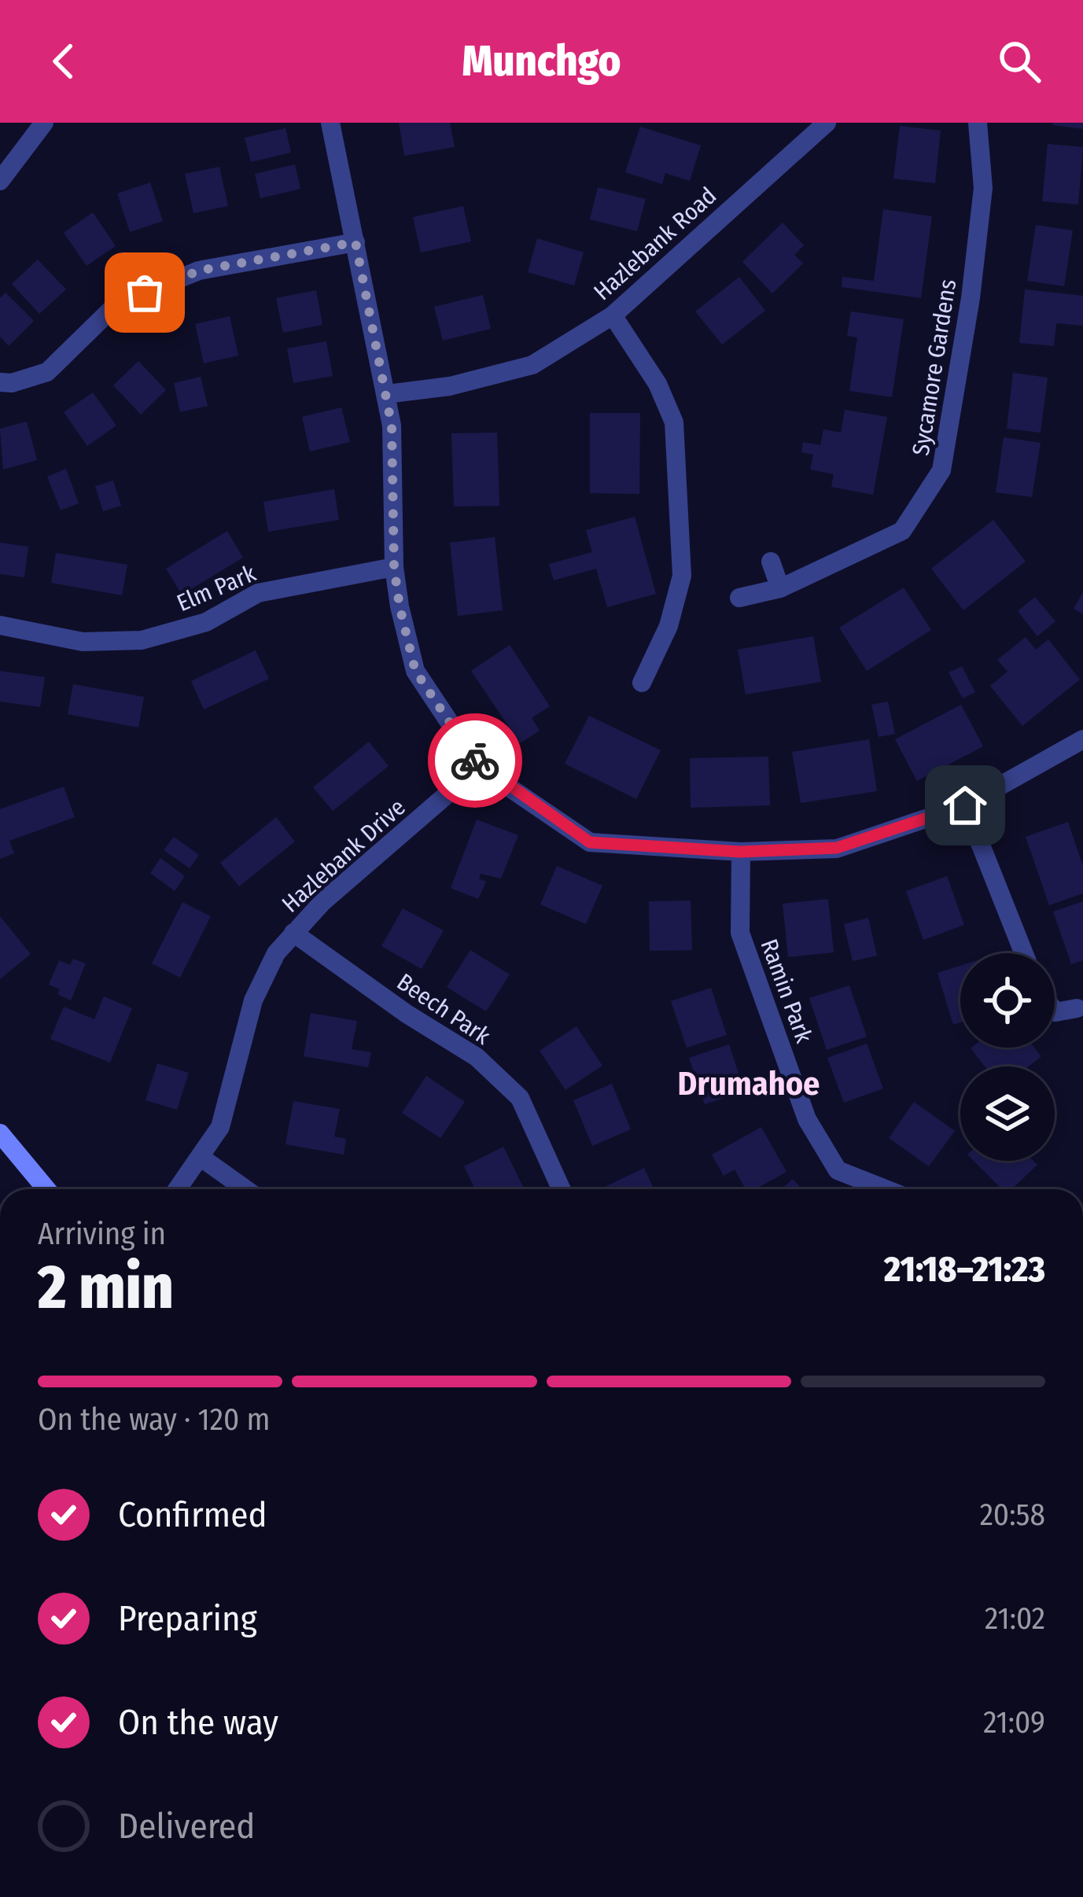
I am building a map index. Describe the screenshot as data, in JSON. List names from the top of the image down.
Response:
{
  "streets": {
    "street": [
      "Hazlebank Road",
      "Sycamore Gardens",
      "Elm Park",
      "Hazlebank Drive",
      "Ramin Park",
      "Beech Park"
    ]
  },
  "crossings": [
    ["Hazlebank Drive", "Beech Park"]
  ],
  "districts": ["Drumahoe"],
  "page": {
    "header": "Munchgo",
    "heading": ["2 min", "Arriving in", "21:18–21:23"],
    "bar": "On the way · 120 m",
    "list": [
      ["Confirmed", "20:58"],
      ["Preparing", "21:02"],
      ["On the way", "21:09"],
      "Delivered"
    ]
  }
}
